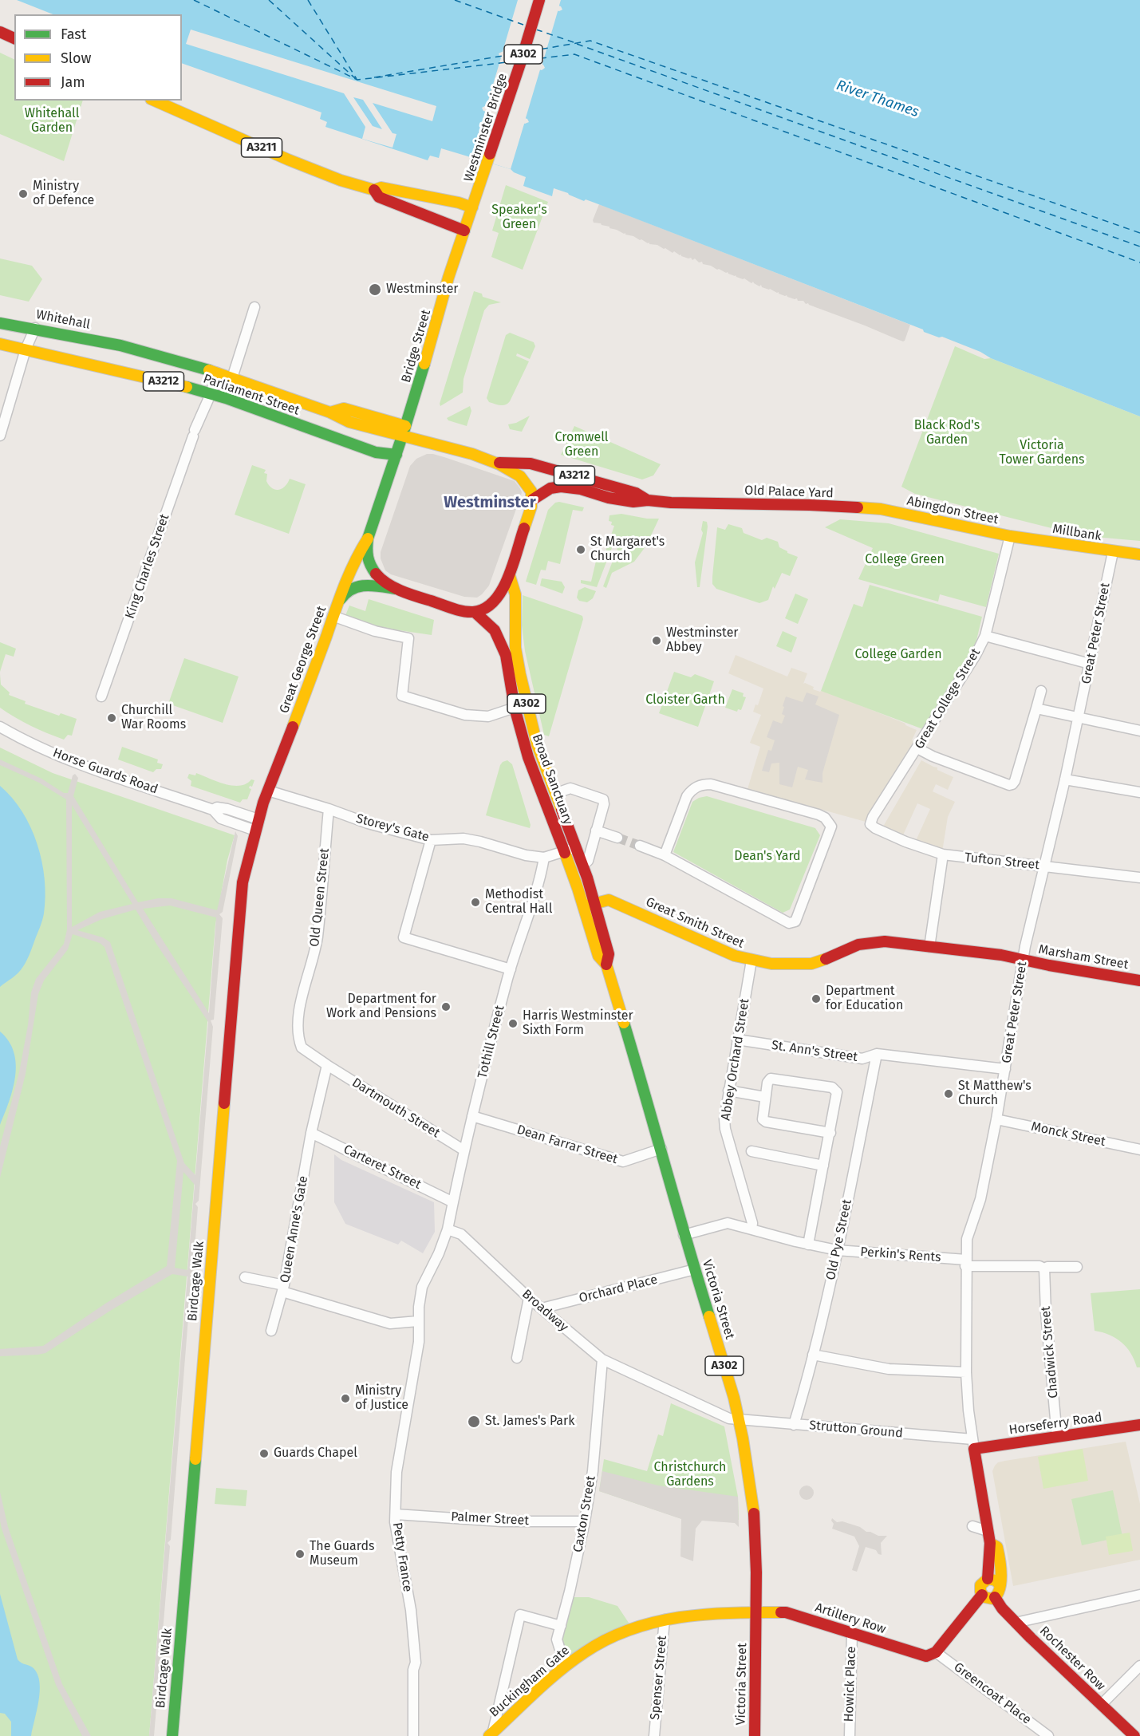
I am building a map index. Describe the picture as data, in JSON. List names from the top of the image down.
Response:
{
  "streets": {
    "main road": [
      "A302",
      "Westminster Bridge",
      "A3211",
      "Whitehall",
      "Bridge Street",
      "A3212",
      "Parliament Street",
      "Old Palace Yard",
      "Abingdon Street",
      "Millbank",
      "Great George Street",
      "Broad Sanctuary",
      "Great Smith Street",
      "Marsham Street",
      "Birdcage Walk",
      "Victoria Street",
      "Horseferry Road",
      "Artillery Row",
      "Rochester Row",
      "Buckingham Gate"
    ],
    "street": [
      "King Charles Street",
      "Great Peter Street",
      "Great College Street",
      "Horse Guards Road",
      "Storey's Gate",
      "Tufton Street",
      "Old Queen Street",
      "Tothill Street",
      "St. Ann's Street",
      "Abbey Orchard Street",
      "Dartmouth Street",
      "Monck Street",
      "Dean Farrar Street",
      "Carteret Street",
      "Queen Anne's Gate",
      "Old Pye Street",
      "Perkin's Rents",
      "Orchard Place",
      "Broadway",
      "Chadwick Street",
      "Strutton Ground",
      "Caxton Street",
      "Palmer Street",
      "Petty France",
      "Spenser Street",
      "Howick Place",
      "Greencoat Place"
    ]
  },
  "crossings": [
    ["A302", "Great George Street"],
    ["A302", "Broad Sanctuary"],
    ["Westminster Bridge", "A3211"],
    ["Westminster Bridge", "Bridge Street"],
    ["A3211", "Bridge Street"],
    ["Whitehall", "Parliament Street"],
    ["Bridge Street", "Parliament Street"],
    ["Bridge Street", "Great George Street"],
    ["A3212", "Parliament Street"],
    ["A3212", "Old Palace Yard"],
    ["A3212", "Great George Street"],
    ["Parliament Street", "King Charles Street"],
    ["Parliament Street", "Great George Street"],
    ["Old Palace Yard", "Abingdon Street"],
    ["Abingdon Street", "Millbank"],
    ["Abingdon Street", "Great College Street"],
    ["Millbank", "Great Peter Street"],
    ["Millbank", "Great College Street"],
    ["Great Peter Street", "Tufton Street"],
    ["Great Peter Street", "Great Smith Street"],
    ["Great Peter Street", "Marsham Street"],
    ["Great Peter Street", "St. Ann's Street"],
    ["Great Peter Street", "Monck Street"],
    ["Great Peter Street", "Perkin's Rents"],
    ["Great Peter Street", "Horseferry Road"],
    ["Great Peter Street", "Strutton Ground"],
    ["Great George Street", "Horse Guards Road"],
    ["Great George Street", "Storey's Gate"],
    ["Great George Street", "Birdcage Walk"],
    ["Great College Street", "Tufton Street"],
    ["Horse Guards Road", "Birdcage Walk"],
    ["Broad Sanctuary", "Storey's Gate"],
    ["Broad Sanctuary", "Great Smith Street"],
    ["Broad Sanctuary", "Victoria Street"],
    ["Storey's Gate", "Old Queen Street"],
    ["Storey's Gate", "Tothill Street"],
    ["Old Queen Street", "Dartmouth Street"],
    ["Old Queen Street", "Queen Anne's Gate"],
    ["Great Smith Street", "Marsham Street"],
    ["Great Smith Street", "Abbey Orchard Street"],
    ["Great Smith Street", "Victoria Street"],
    ["Tothill Street", "Dartmouth Street"],
    ["Tothill Street", "Dean Farrar Street"],
    ["Tothill Street", "Carteret Street"],
    ["Tothill Street", "Broadway"],
    ["St. Ann's Street", "Abbey Orchard Street"],
    ["St. Ann's Street", "Old Pye Street"],
    ["Abbey Orchard Street", "Perkin's Rents"],
    ["Dartmouth Street", "Queen Anne's Gate"],
    ["Dean Farrar Street", "Victoria Street"],
    ["Carteret Street", "Queen Anne's Gate"],
    ["Queen Anne's Gate", "Petty France"],
    ["Old Pye Street", "Perkin's Rents"],
    ["Old Pye Street", "Strutton Ground"],
    ["Orchard Place", "Victoria Street"],
    ["Orchard Place", "Broadway"],
    ["Victoria Street", "Broadway"],
    ["Victoria Street", "Strutton Ground"],
    ["Victoria Street", "Artillery Row"],
    ["Victoria Street", "Buckingham Gate"],
    ["Broadway", "Strutton Ground"],
    ["Broadway", "Caxton Street"],
    ["Chadwick Street", "Horseferry Road"],
    ["Horseferry Road", "Strutton Ground"],
    ["Caxton Street", "Palmer Street"],
    ["Caxton Street", "Buckingham Gate"],
    ["Palmer Street", "Petty France"],
    ["Artillery Row", "Buckingham Gate"],
    ["Artillery Row", "Howick Place"],
    ["Artillery Row", "Greencoat Place"],
    ["Spenser Street", "Buckingham Gate"]
  ],
  "districts": ["Westminster"],
  "water": ["River Thames"],
  "parks": [
    "Whitehall Garden",
    "Speaker's Green",
    "Black Rod's Garden",
    "Cromwell Green",
    "Victoria Tower Gardens",
    "College Green",
    "College Garden",
    "Cloister Garth",
    "Dean's Yard",
    "Christchurch Gardens"
  ],
  "places": [
    "Ministry of Defence",
    "Westminster",
    "St Margaret's Church",
    "Westminster Abbey",
    "Churchill War Rooms",
    "Methodist Central Hall",
    "Department for Education",
    "Department for Work and Pensions",
    "Harris Westminster Sixth Form",
    "St Matthew's Church",
    "Ministry of Justice",
    "St. James's Park",
    "Guards Chapel",
    "The Guards Museum"
  ],
  "legend": ["Fast", "Slow", "Jam"]
}
